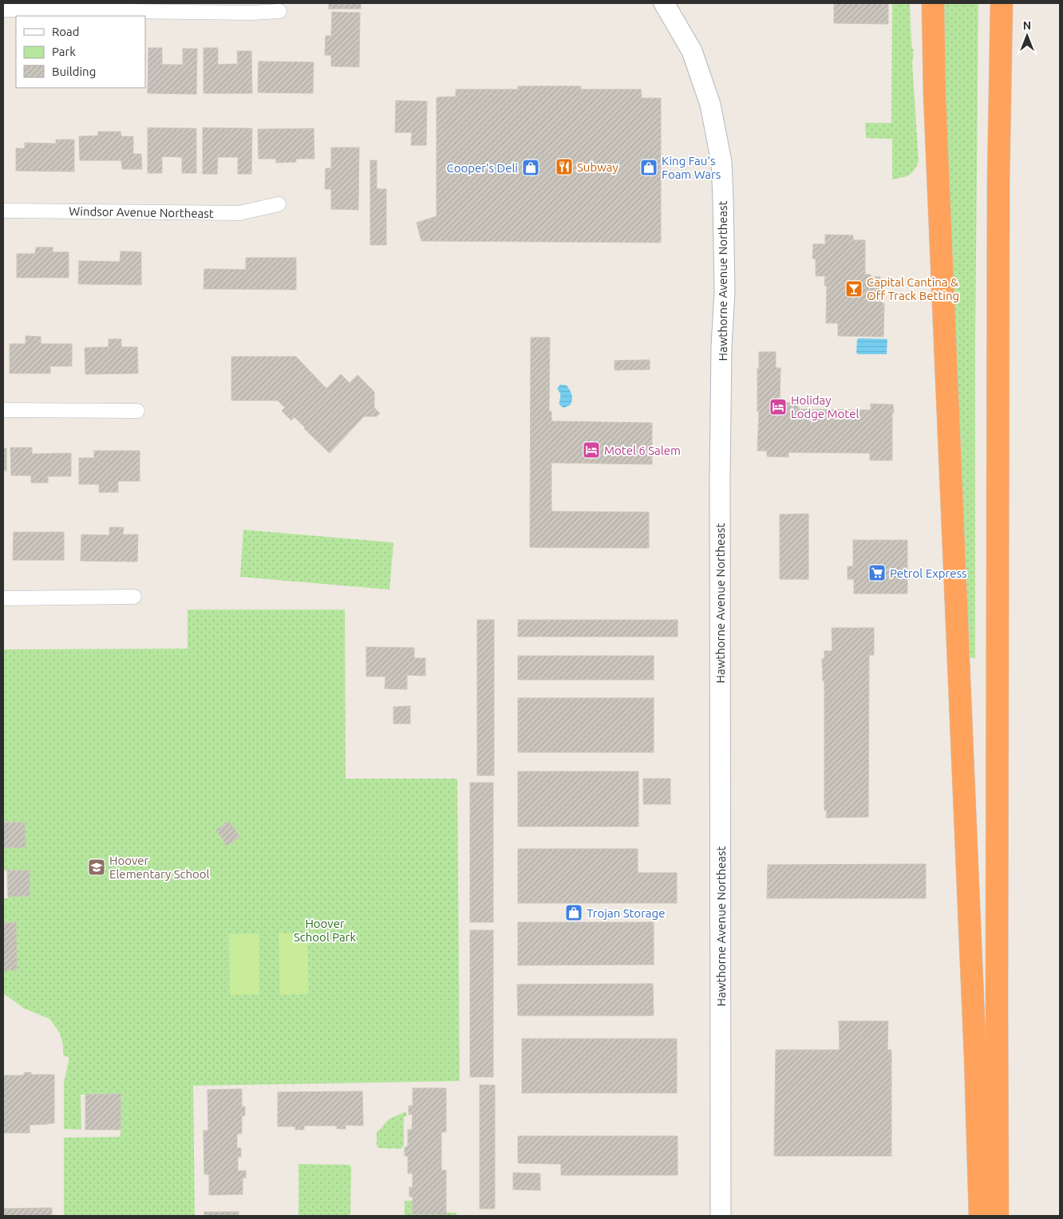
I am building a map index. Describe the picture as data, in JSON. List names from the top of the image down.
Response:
{
  "streets": {
    "main road": ["Hawthorne Avenue Northeast"],
    "street": ["Windsor Avenue Northeast"]
  },
  "parks": ["Hoover School Park"],
  "places": {
    "restaurant": ["Subway"],
    "shop": ["Cooper's Deli", "King Fau's Foam Wars", "Trojan Storage"],
    "bar": ["Capital Cantina & Off Track Betting"],
    "hotel": ["Holiday Lodge Motel", "Motel 6 Salem"],
    "supermarket": ["Petrol Express"],
    "school or university": ["Hoover Elementary School"]
  },
  "legend": ["Road", "Park", "Building"],
  "north": "top"
}
